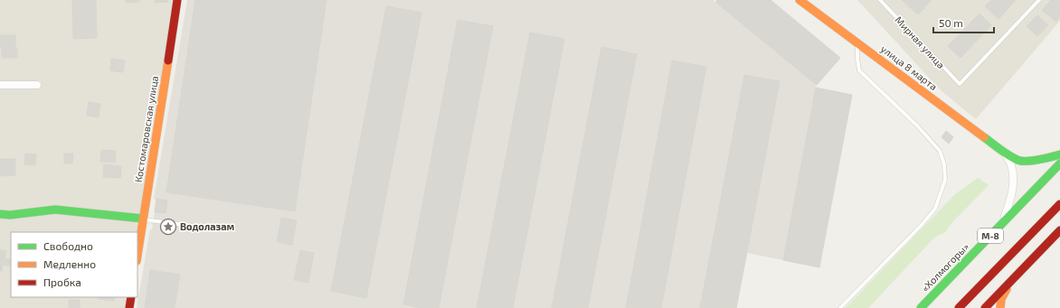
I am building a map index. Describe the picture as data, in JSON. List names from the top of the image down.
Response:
{
  "streets": {
    "main road": [
      "улица 8 марта",
      "Костомаровская улица",
      "М-8",
      "«Холмогоры»"
    ],
    "lane": ["Мирная улица"]
  },
  "places": {
    "place": ["Водолазам"]
  },
  "legend": ["Свободно", "Медленно", "Пробка"],
  "scale_bar": "50 m"
}
